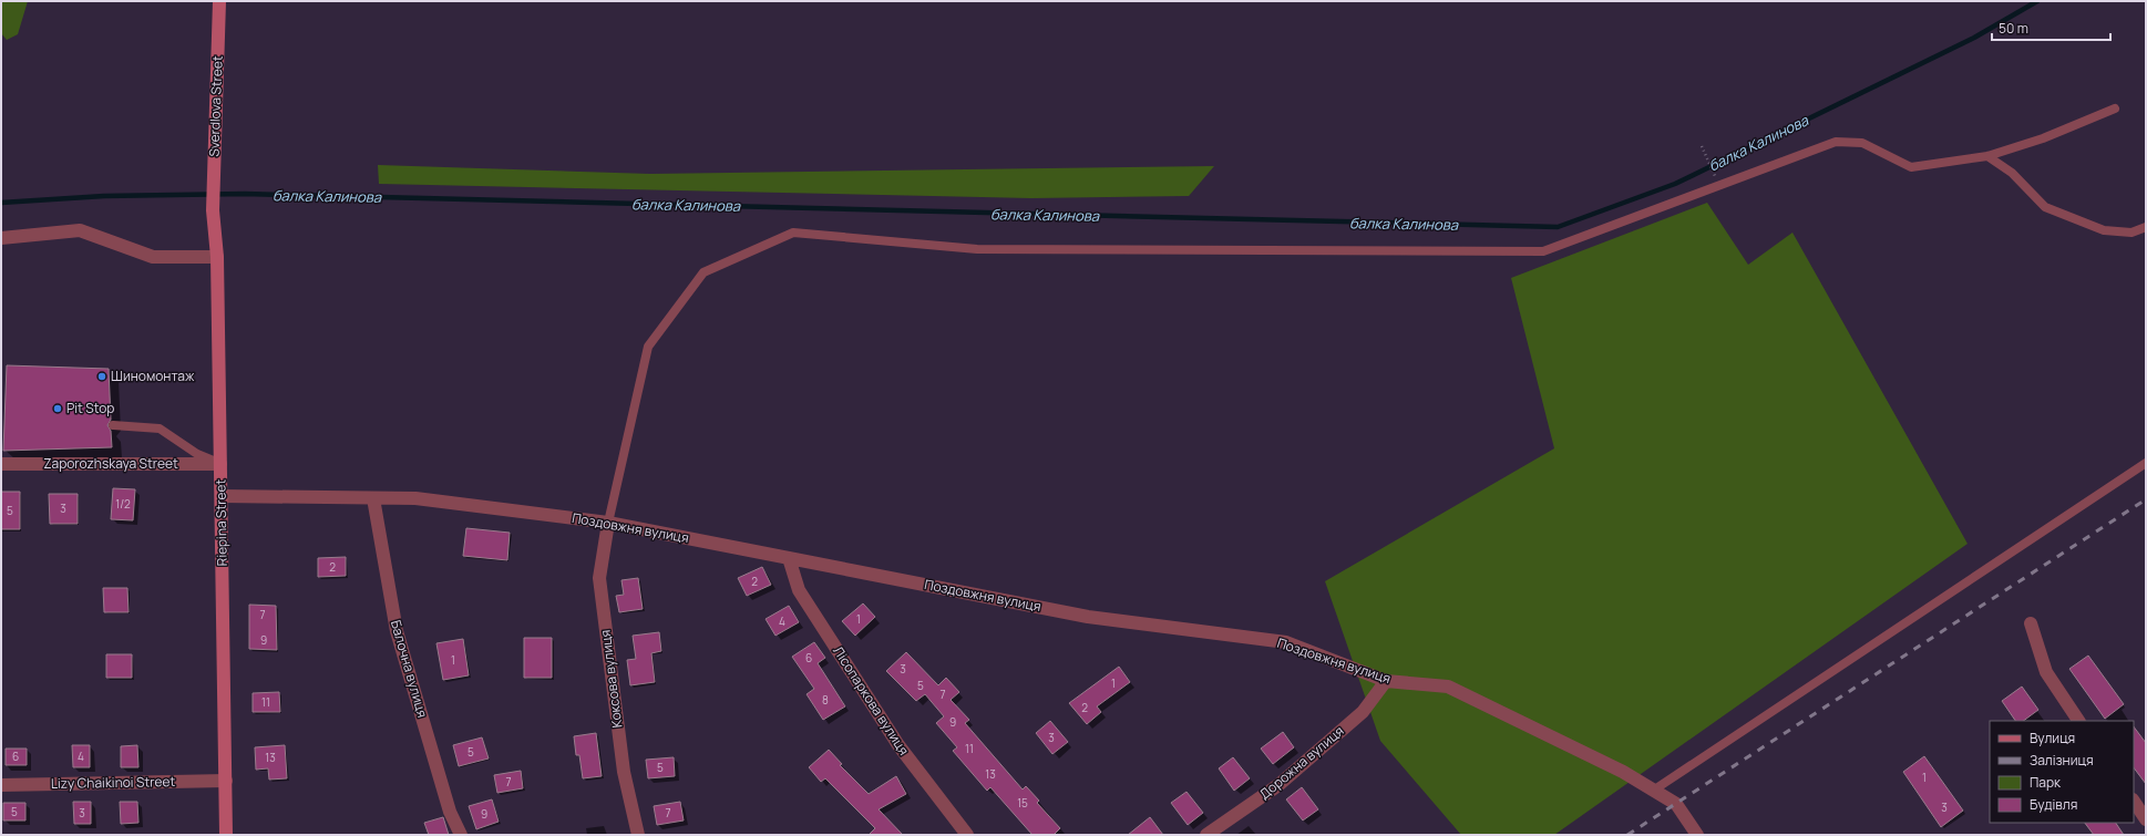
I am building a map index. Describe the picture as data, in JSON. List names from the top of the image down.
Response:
{
  "streets": {
    "street": [
      "Sverdlova Street",
      "Zaporozhskaya Street",
      "Riepina Street",
      "Поздовжня вулиця",
      "Балочна вулиця",
      "Коксова вулиця",
      "Лісопаркова вулиця",
      "Дорожна вулиця",
      "Lizy Chaikinoi Street"
    ]
  },
  "crossings": [
    ["Sverdlova Street", "Riepina Street"],
    ["Zaporozhskaya Street", "Riepina Street"],
    ["Riepina Street", "Поздовжня вулиця"],
    ["Riepina Street", "Lizy Chaikinoi Street"],
    ["Поздовжня вулиця", "Балочна вулиця"],
    ["Поздовжня вулиця", "Коксова вулиця"],
    ["Поздовжня вулиця", "Лісопаркова вулиця"],
    ["Поздовжня вулиця", "Дорожна вулиця"]
  ],
  "water": ["балка Калинова"],
  "places": ["Шиномонтаж", "Pit Stop"],
  "house_numbers": [
    "1/2",
    "3",
    "5",
    "2",
    "2",
    "7",
    "1",
    "4",
    "9",
    "6",
    "1",
    "3",
    "1",
    "5",
    "7",
    "8",
    "11",
    "2",
    "9",
    "3",
    "11",
    "5",
    "6",
    "4",
    "13",
    "5",
    "13",
    "1",
    "7",
    "15",
    "3",
    "5",
    "3",
    "7",
    "9"
  ],
  "legend": [
    "Вулиця",
    "Залізниця",
    "Парк",
    "Будівля"
  ],
  "scale_bar": "50 m"
}
